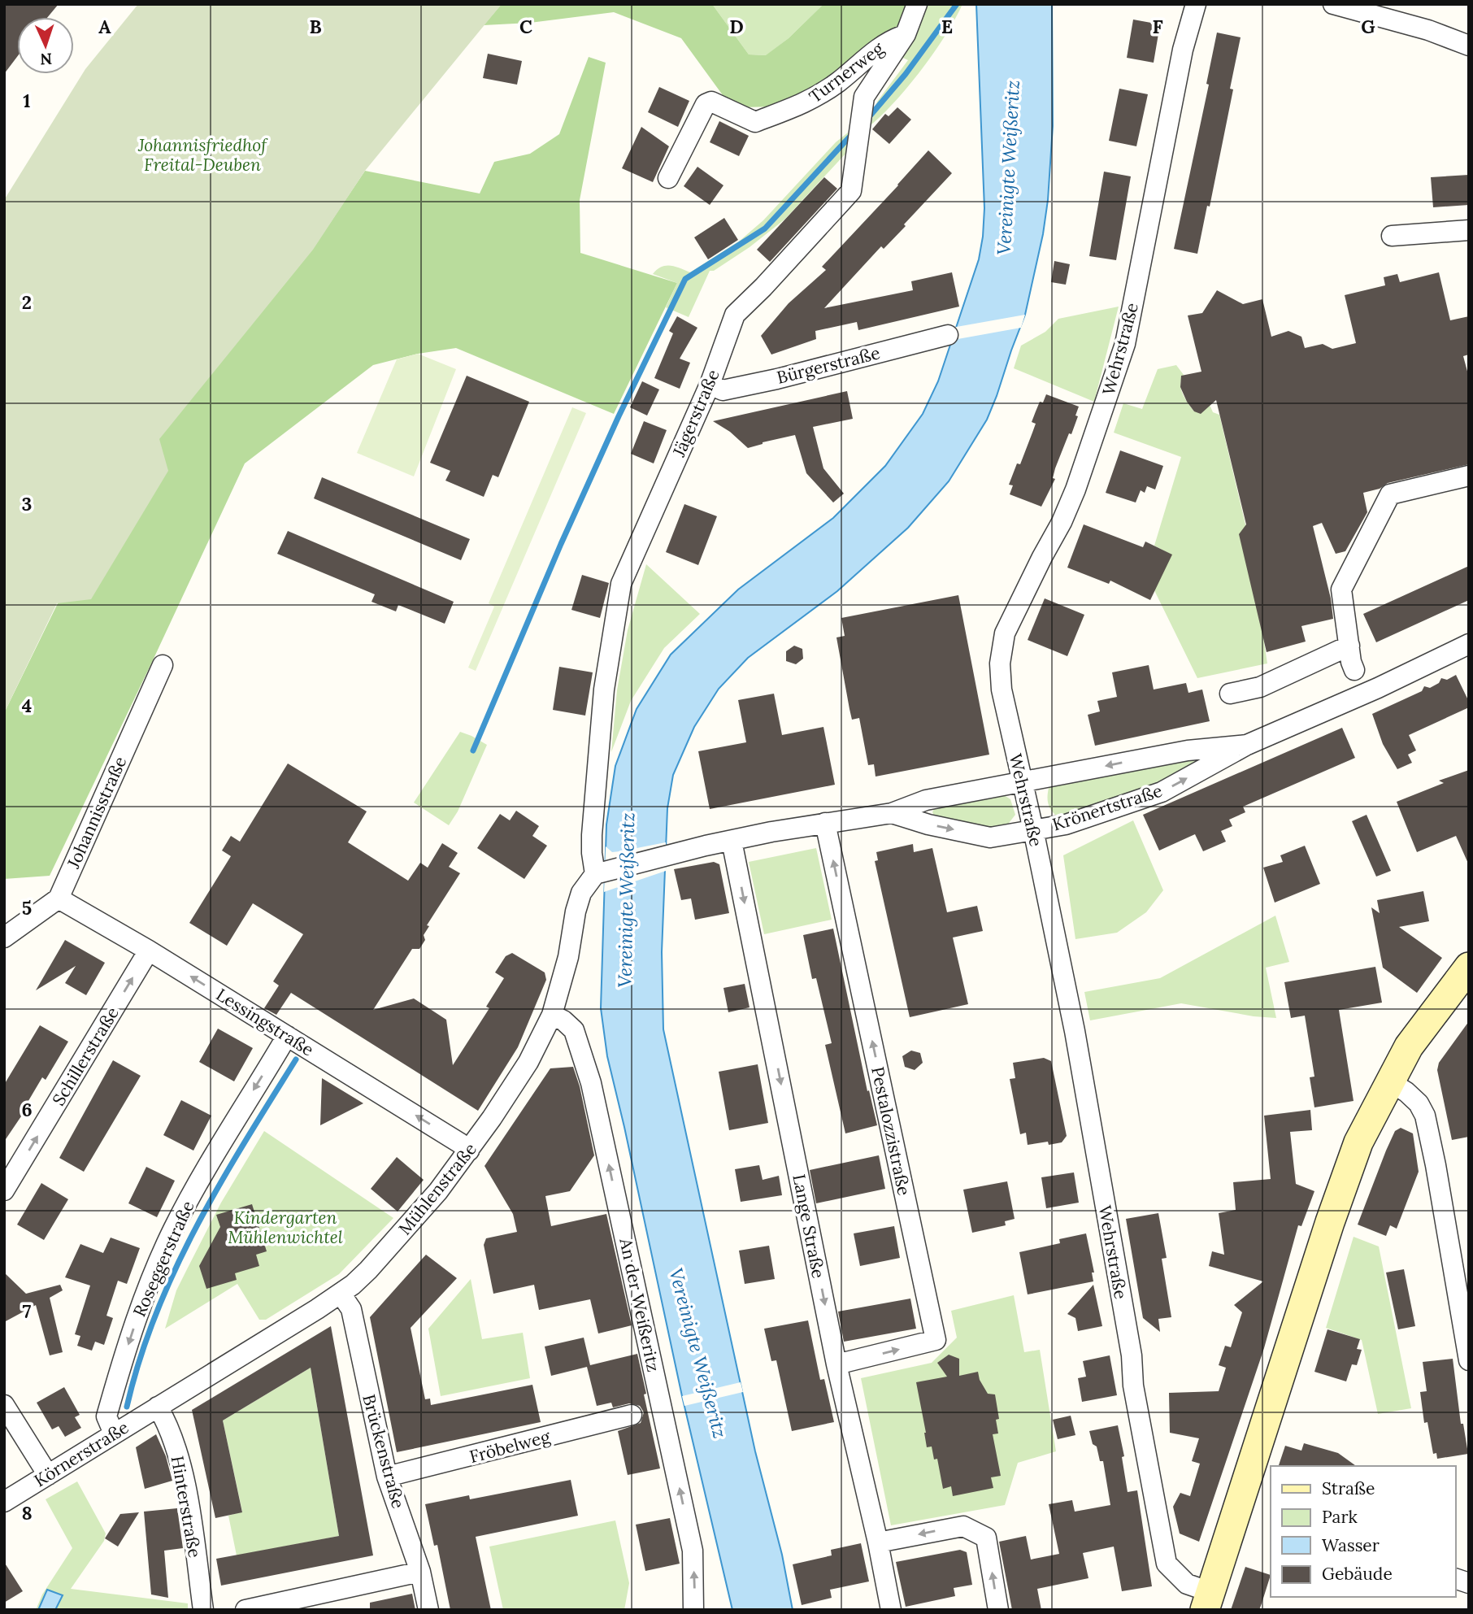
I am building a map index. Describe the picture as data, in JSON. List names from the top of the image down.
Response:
{
  "streets": {
    "street": [
      "Turnerweg",
      "Wehrstraße",
      "Bürgerstraße",
      "Jägerstraße",
      "Krönertstraße",
      "Johannisstraße",
      "Lessingstraße",
      "Schillerstraße",
      "Pestalozzistraße",
      "Mühlenstraße",
      "Lange Straße",
      "Roseggerstraße",
      "An der Weißeritz",
      "Fröbelweg",
      "Brückenstraße",
      "Körnerstraße",
      "Hinterstraße"
    ]
  },
  "crossings": [
    ["Turnerweg", "Jägerstraße"],
    ["Wehrstraße", "Krönertstraße"],
    ["Bürgerstraße", "Jägerstraße"],
    ["Jägerstraße", "Krönertstraße"],
    ["Jägerstraße", "Mühlenstraße"],
    ["Krönertstraße", "Pestalozzistraße"],
    ["Krönertstraße", "Mühlenstraße"],
    ["Krönertstraße", "Lange Straße"],
    ["Johannisstraße", "Lessingstraße"],
    ["Lessingstraße", "Schillerstraße"],
    ["Lessingstraße", "Mühlenstraße"],
    ["Lessingstraße", "Roseggerstraße"],
    ["Pestalozzistraße", "Lange Straße"],
    ["Mühlenstraße", "An der Weißeritz"],
    ["Mühlenstraße", "Brückenstraße"],
    ["Mühlenstraße", "Körnerstraße"],
    ["Mühlenstraße", "Hinterstraße"],
    ["Roseggerstraße", "Körnerstraße"],
    ["Fröbelweg", "Brückenstraße"],
    ["Körnerstraße", "Hinterstraße"]
  ],
  "one_way": [
    "Lessingstraße",
    "Schillerstraße",
    "Pestalozzistraße",
    "Lange Straße",
    "Roseggerstraße",
    "An der Weißeritz"
  ],
  "water": ["Vereinigte Weißeritz"],
  "parks": ["Johannisfriedhof Freital-Deuben", "Kindergarten Mühlenwichtel"],
  "legend": [
    "Straße",
    "Park",
    "Wasser",
    "Gebäude"
  ],
  "north": "bottom",
  "grid": {
    "columns": [
      "A",
      "B",
      "C",
      "D",
      "E",
      "F",
      "G"
    ],
    "rows": [
      "1",
      "2",
      "3",
      "4",
      "5",
      "6",
      "7",
      "8"
    ]
  }
}
